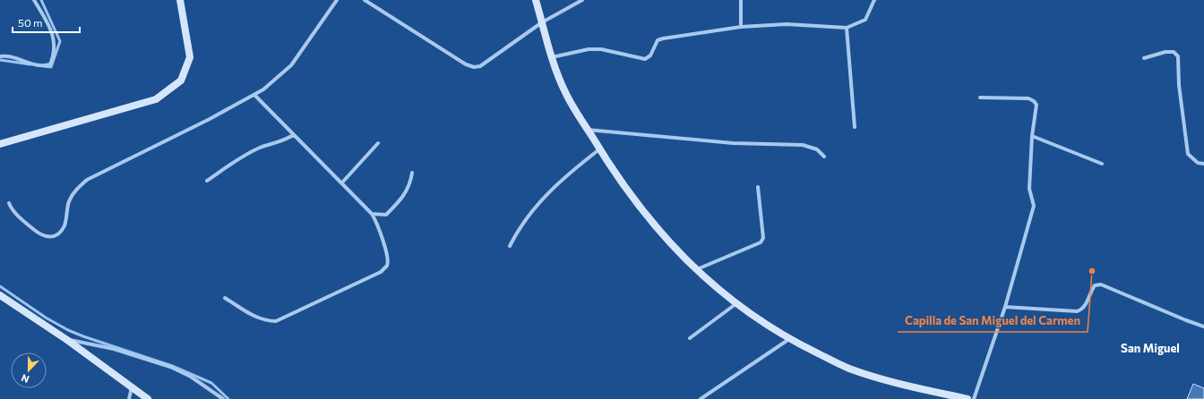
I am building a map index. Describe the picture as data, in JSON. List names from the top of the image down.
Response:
{
  "districts": ["San Miguel"],
  "places": ["Capilla de San Miguel del Carmen"],
  "scale_bar": "50 m",
  "north": "bottom"
}
